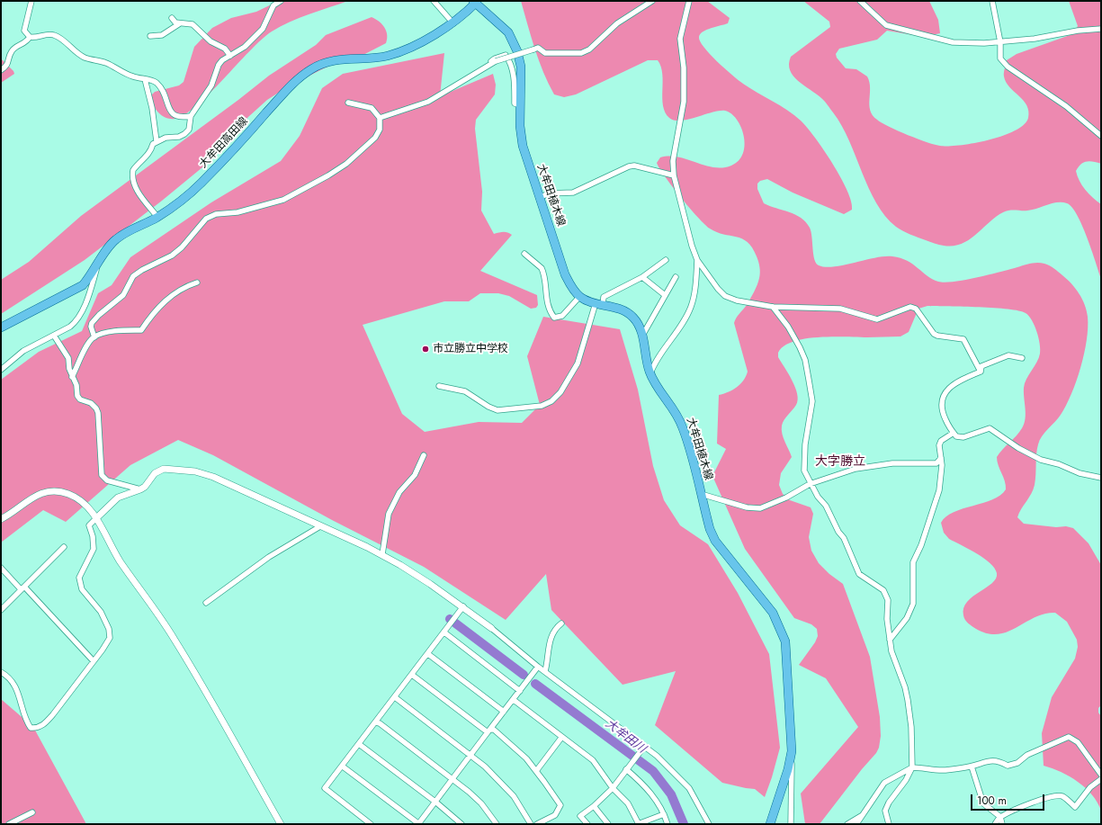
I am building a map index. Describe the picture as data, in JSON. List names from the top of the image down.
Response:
{
  "streets": {
    "main road": ["大牟田高田線", "大牟田植木線"]
  },
  "crossings": [
    ["大牟田高田線", "大牟田植木線"]
  ],
  "districts": ["大字勝立"],
  "water": ["大牟田川"],
  "places": ["市立勝立中学校"],
  "scale_bar": "100 m"
}
